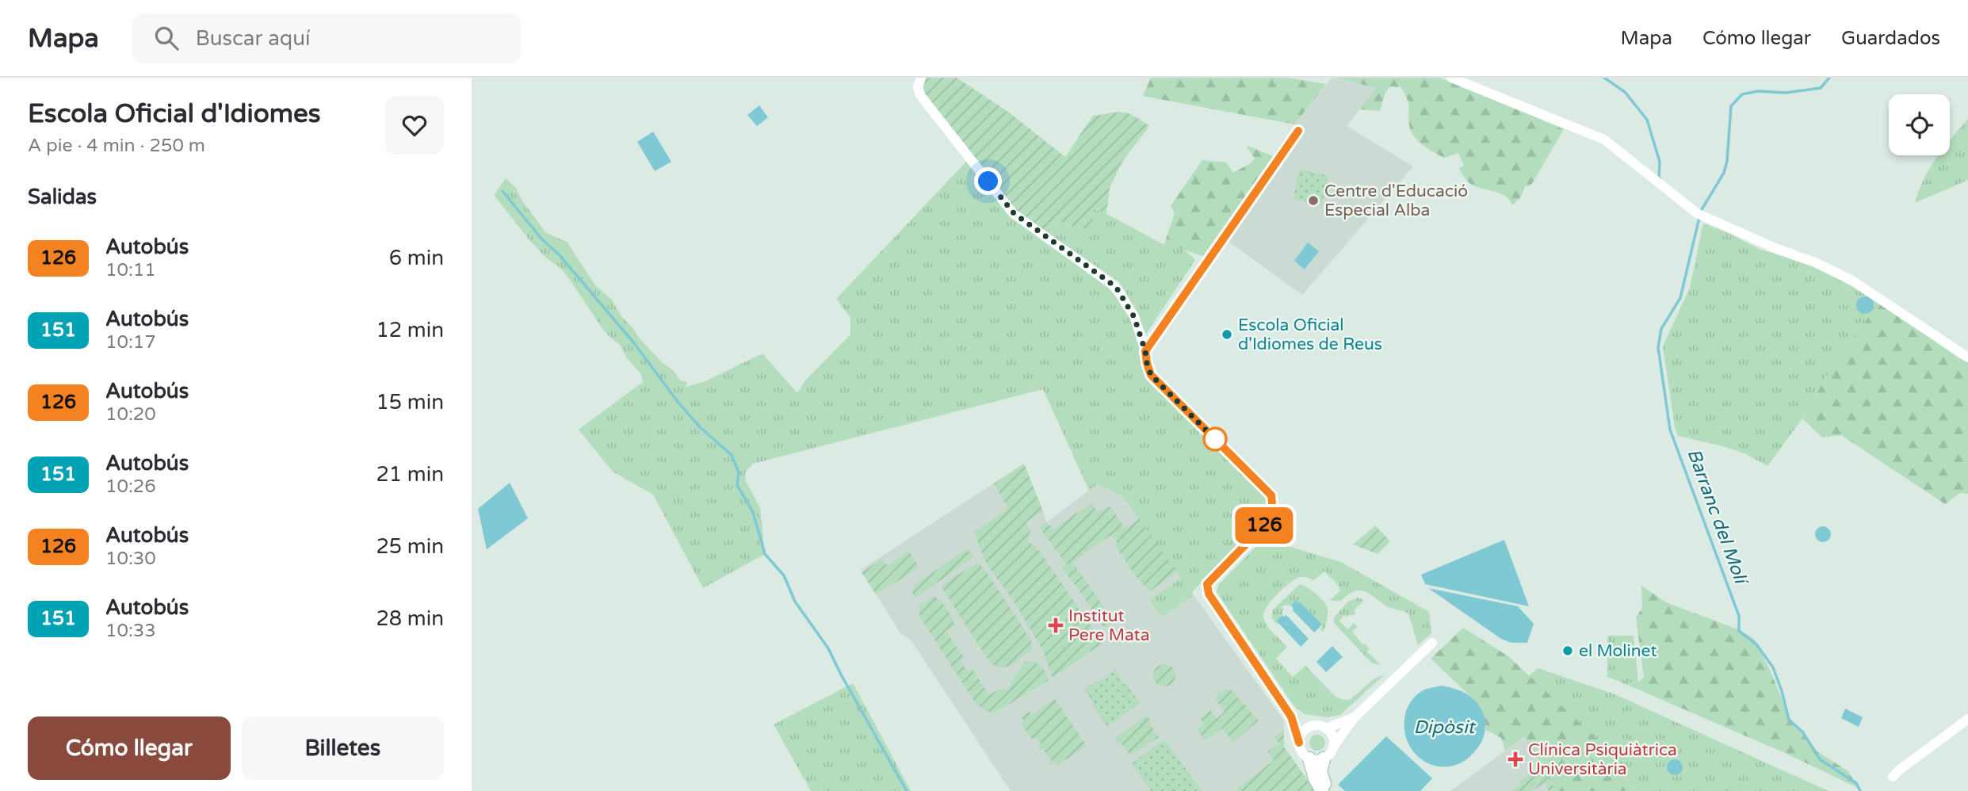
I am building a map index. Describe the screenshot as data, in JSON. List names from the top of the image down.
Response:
{
  "water": ["Barranc del Molí", "Dipòsit"],
  "places": {
    "other": ["Centre d'Educació Especial Alba", "Escola Oficial d'Idiomes de Reus", "el Molinet"],
    "health": ["Institut Pere Mata", "Clínica Psiquiàtrica Universitària"]
  },
  "lines": ["bus line 126"],
  "page": {
    "header": "Mapa",
    "search": "Buscar aquí",
    "nav": ["Mapa", "Cómo llegar", "Guardados"],
    "heading": [
      ["Escola Oficial d'Idiomes", "A pie · 4 min · 250 m"],
      "Salidas"
    ],
    "on_map": "126",
    "list": [
      {
        "mark": "126",
        "name": "Autobús",
        "note": "10:11",
        "value": "6 min"
      },
      {
        "mark": "151",
        "name": "Autobús",
        "note": "10:17",
        "value": "12 min"
      },
      {
        "mark": "126",
        "name": "Autobús",
        "note": "10:20",
        "value": "15 min"
      },
      {
        "mark": "151",
        "name": "Autobús",
        "note": "10:26",
        "value": "21 min"
      },
      {
        "mark": "126",
        "name": "Autobús",
        "note": "10:30",
        "value": "25 min"
      },
      {
        "mark": "151",
        "name": "Autobús",
        "note": "10:33",
        "value": "28 min"
      }
    ],
    "buttons": ["Cómo llegar", "Billetes"]
  }
}
